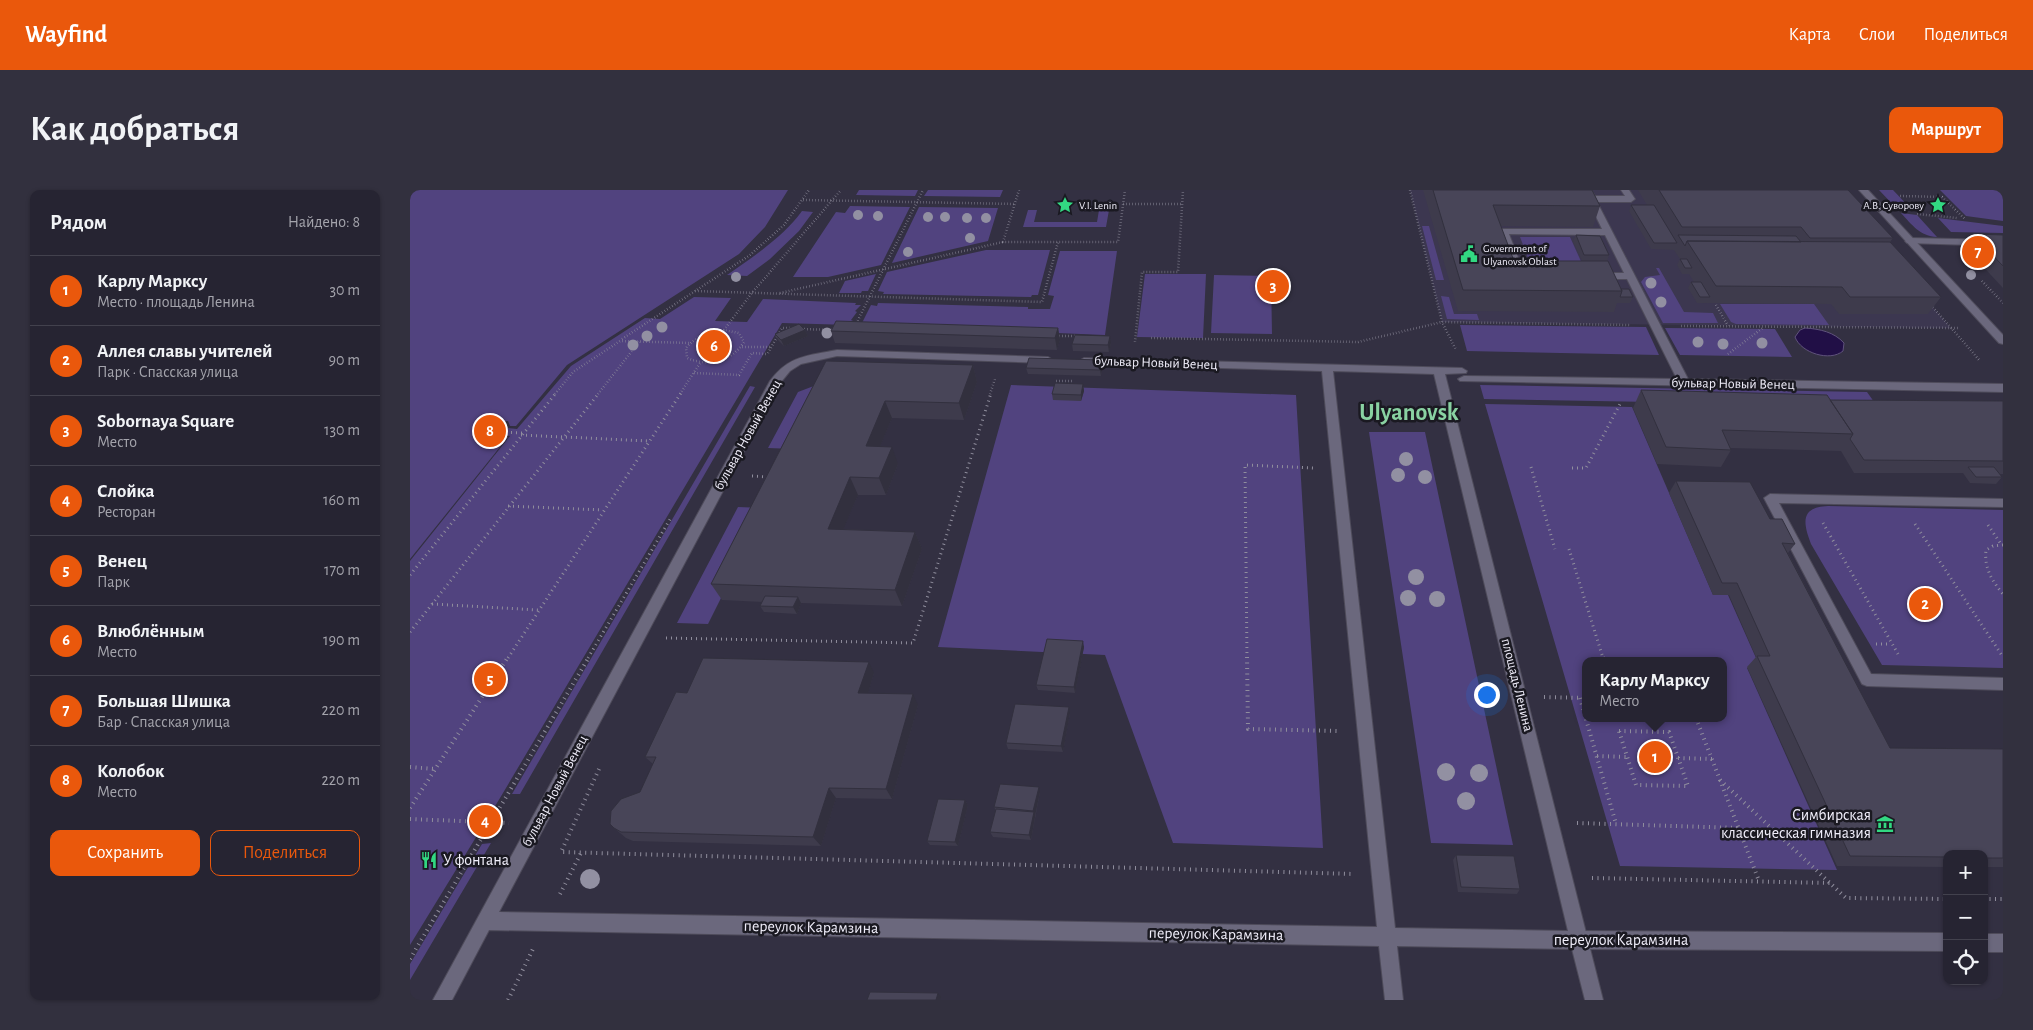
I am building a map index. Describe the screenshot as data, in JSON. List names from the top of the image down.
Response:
{
  "streets": {
    "street": ["бульвар Новый Венец", "площадь Ленина", "переулок Карамзина"]
  },
  "crossings": [
    ["бульвар Новый Венец", "площадь Ленина"],
    ["бульвар Новый Венец", "переулок Карамзина"],
    ["площадь Ленина", "переулок Карамзина"]
  ],
  "districts": ["Ulyanovsk"],
  "places": {
    "place": ["V.I. Lenin", "А.В. Суворову"],
    "public building": ["Government of Ulyanovsk Oblast"],
    "museum": ["Симбирская классическая гимназия"],
    "restaurant": ["У фонтана"]
  },
  "page": {
    "header": "Wayfind",
    "nav": ["Карта", "Слои", "Поделиться"],
    "buttons": [
      "Маршрут",
      ["Сохранить", "Поделиться"]
    ],
    "title": "Как добраться",
    "heading": ["Рядом", "Найдено: 8"],
    "pins": [
      "7",
      "3",
      "6",
      "8",
      "2",
      "5",
      "1",
      "4"
    ],
    "list": [
      {
        "mark": "1",
        "name": "Карлу Марксу",
        "note": "Место · площадь Ленина",
        "value": "30 m"
      },
      {
        "mark": "2",
        "name": "Аллея славы учителей",
        "note": "Парк · Спасская улица",
        "value": "90 m"
      },
      {
        "mark": "3",
        "name": "Sobornaya Square",
        "note": "Место",
        "value": "130 m"
      },
      {
        "mark": "4",
        "name": "Слойка",
        "note": "Ресторан",
        "value": "160 m"
      },
      {
        "mark": "5",
        "name": "Венец",
        "note": "Парк",
        "value": "170 m"
      },
      {
        "mark": "6",
        "name": "Влюблённым",
        "note": "Место",
        "value": "190 m"
      },
      {
        "mark": "7",
        "name": "Большая Шишка",
        "note": "Бар · Спасская улица",
        "value": "220 m"
      },
      {
        "mark": "8",
        "name": "Колобок",
        "note": "Место",
        "value": "220 m"
      }
    ],
    "popup": ["Карлу Марксу", "Место"],
    "map_buttons": ["+", "−"]
  }
}
